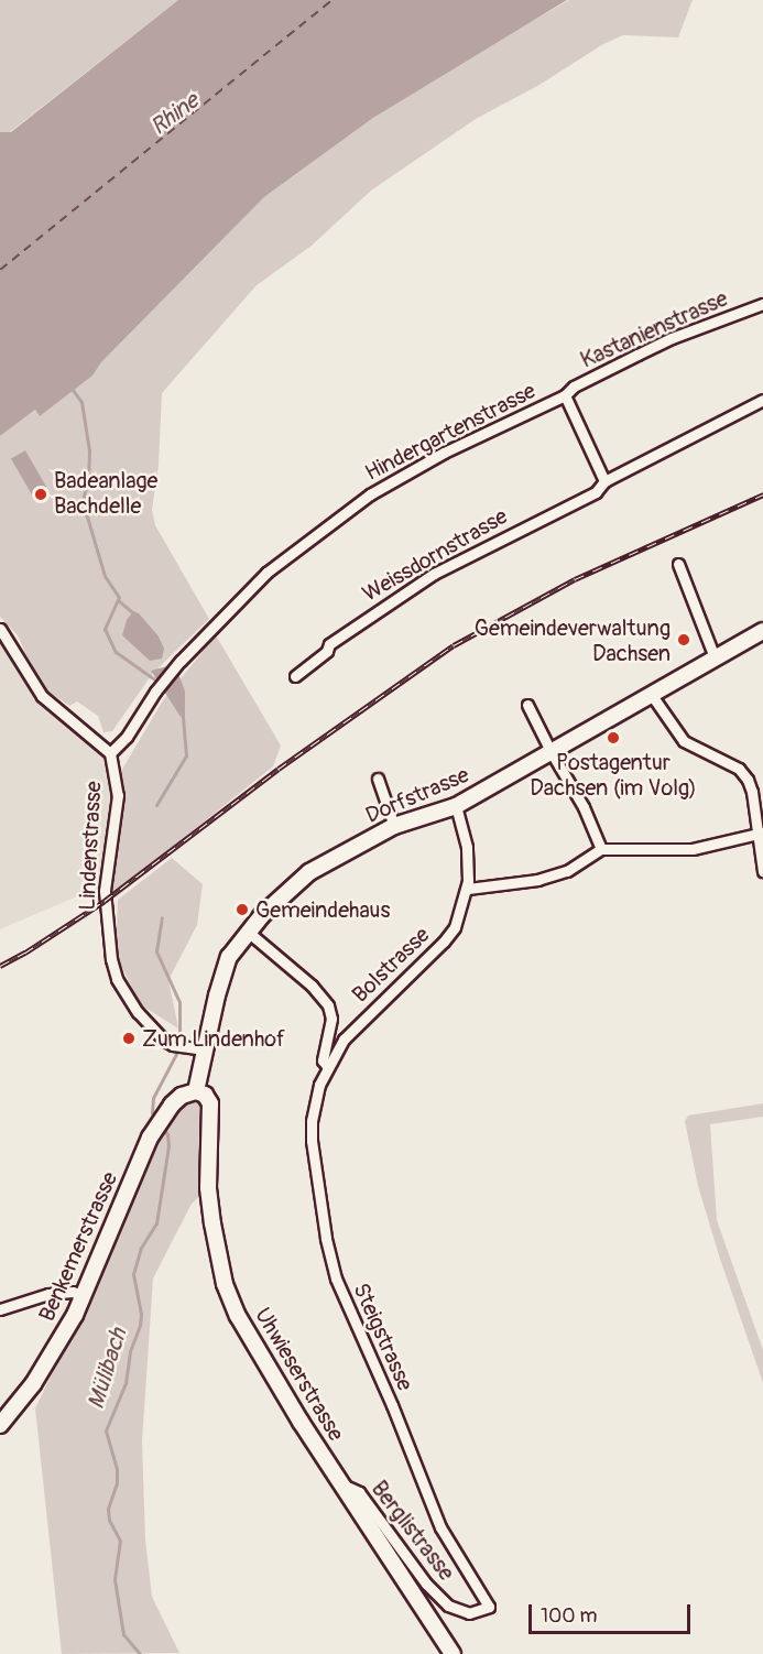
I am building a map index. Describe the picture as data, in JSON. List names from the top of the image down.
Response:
{
  "streets": {
    "street": [
      "Kastanienstrasse",
      "Hindergartenstrasse",
      "Weissdornstrasse",
      "Dorfstrasse",
      "Lindenstrasse",
      "Bolstrasse",
      "Benkemerstrasse",
      "Steigstrasse",
      "Uhwieserstrasse",
      "Berglistrasse"
    ]
  },
  "crossings": [
    ["Kastanienstrasse", "Hindergartenstrasse"],
    ["Hindergartenstrasse", "Weissdornstrasse"],
    ["Hindergartenstrasse", "Lindenstrasse"],
    ["Dorfstrasse", "Lindenstrasse"],
    ["Dorfstrasse", "Bolstrasse"],
    ["Dorfstrasse", "Benkemerstrasse"],
    ["Dorfstrasse", "Uhwieserstrasse"],
    ["Bolstrasse", "Steigstrasse"],
    ["Benkemerstrasse", "Uhwieserstrasse"],
    ["Steigstrasse", "Berglistrasse"],
    ["Uhwieserstrasse", "Berglistrasse"]
  ],
  "water": ["Rhine", "Mülibach"],
  "places": [
    "Badeanlage Bachdelle",
    "Gemeindeverwaltung Dachsen",
    "Postagentur Dachsen (im Volg)",
    "Gemeindehaus",
    "Zum Lindenhof"
  ],
  "scale_bar": "100 m"
}
